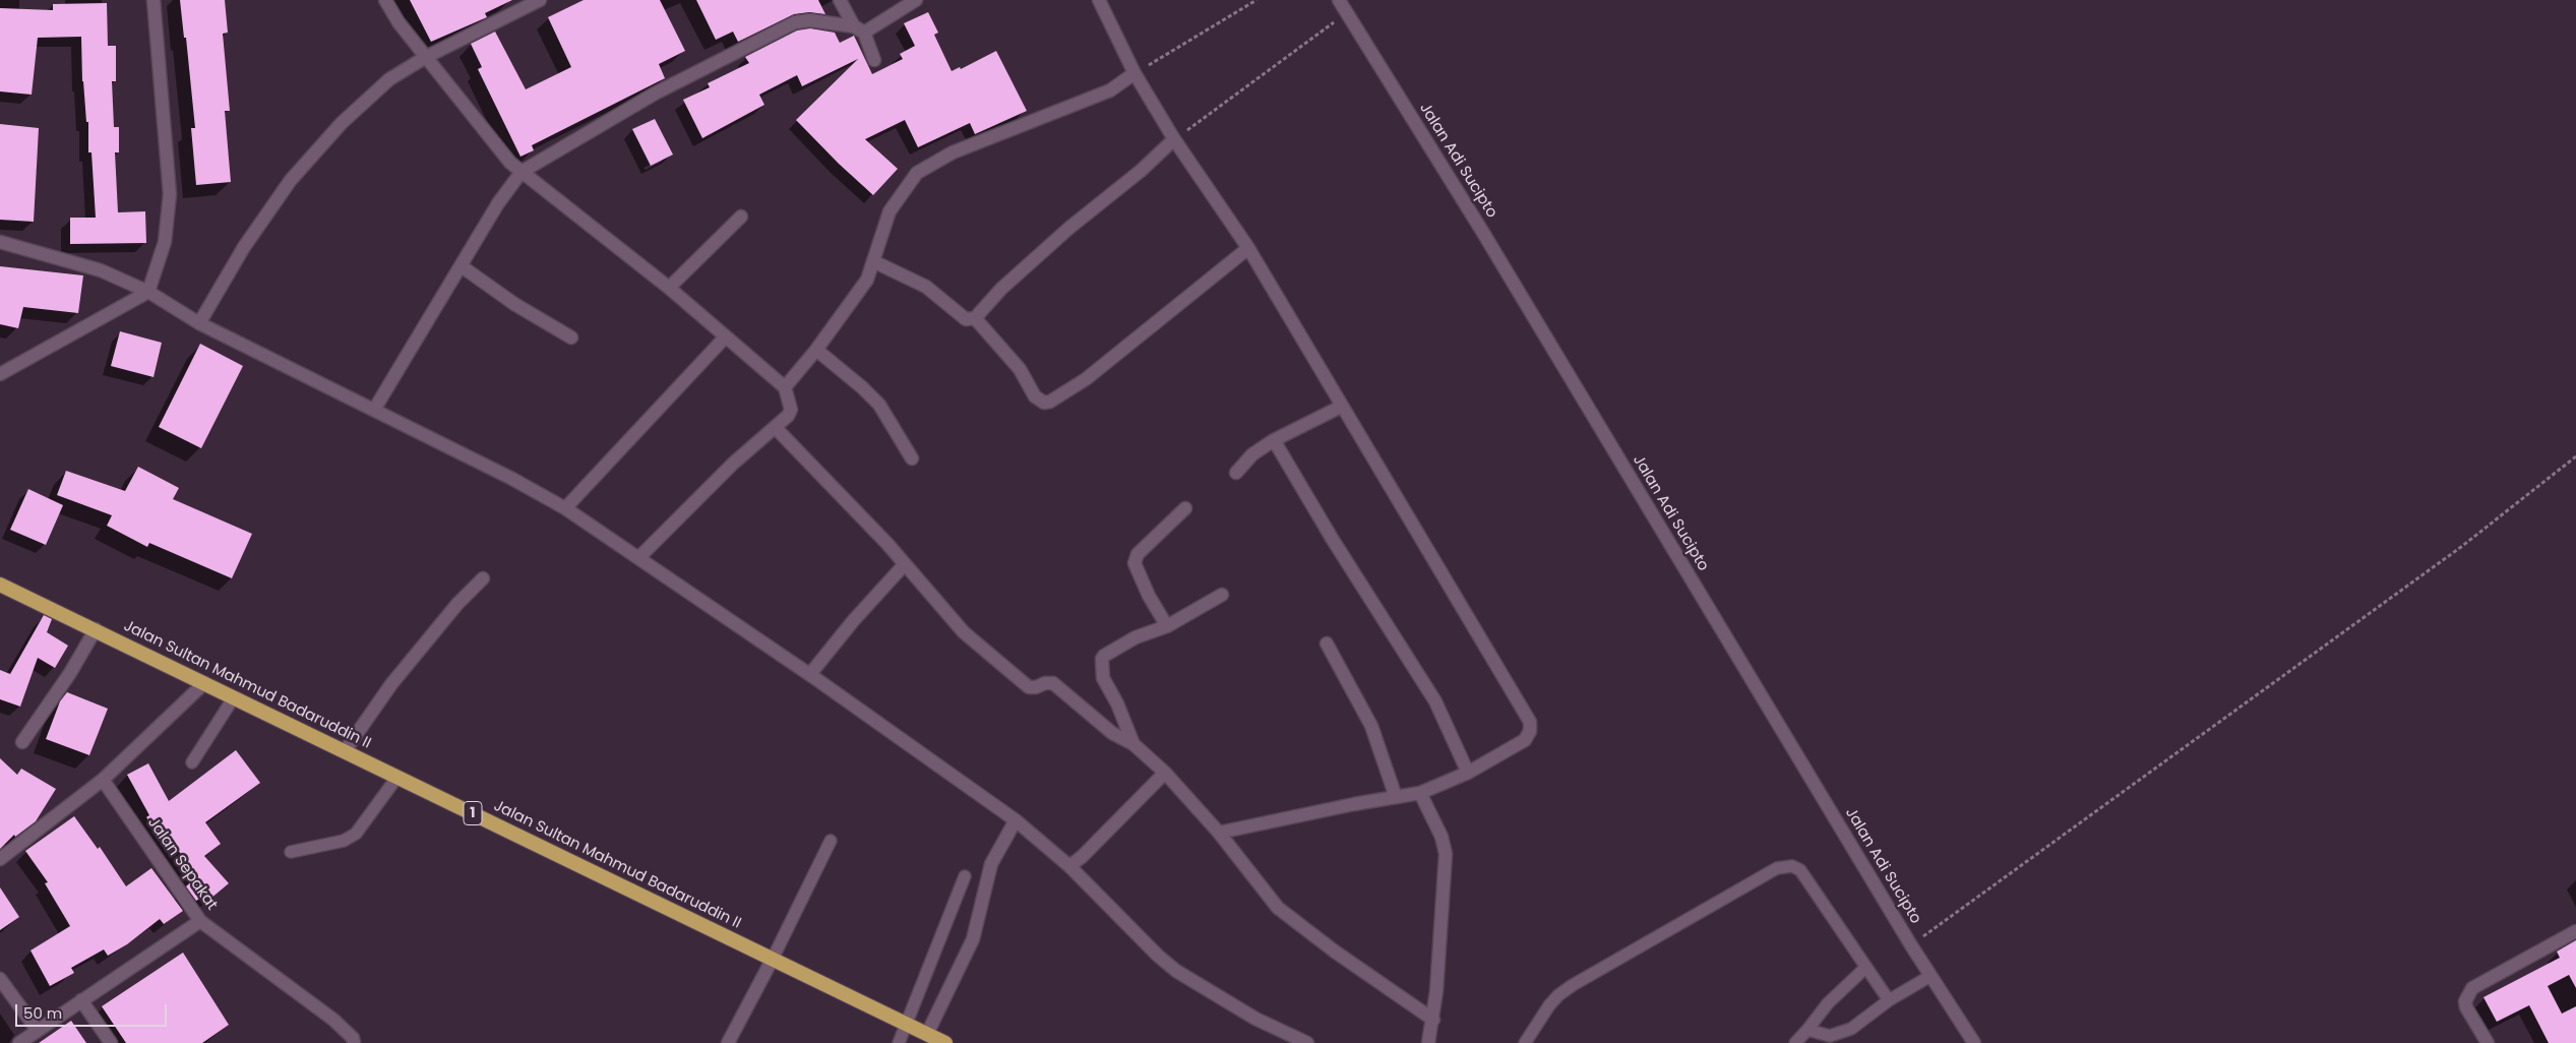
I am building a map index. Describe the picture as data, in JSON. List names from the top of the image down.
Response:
{
  "streets": {
    "highway": ["Jalan Sultan Mahmud Badaruddin II", "1"],
    "street": ["Jalan Adi Sucipto", "Jalan Sepakat"]
  },
  "scale_bar": "50 m"
}
